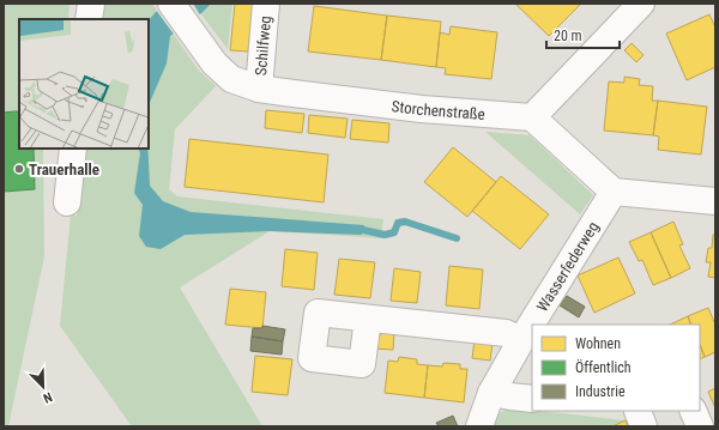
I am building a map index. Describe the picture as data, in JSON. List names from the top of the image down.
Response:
{
  "streets": {
    "street": ["Schilfweg", "Storchenstraße", "Wasserfederweg"]
  },
  "crossings": [
    ["Schilfweg", "Storchenstraße"]
  ],
  "places": ["Trauerhalle"],
  "legend": ["Wohnen", "Öffentlich", "Industrie"],
  "scale_bar": "20 m",
  "north": "bottom right"
}
